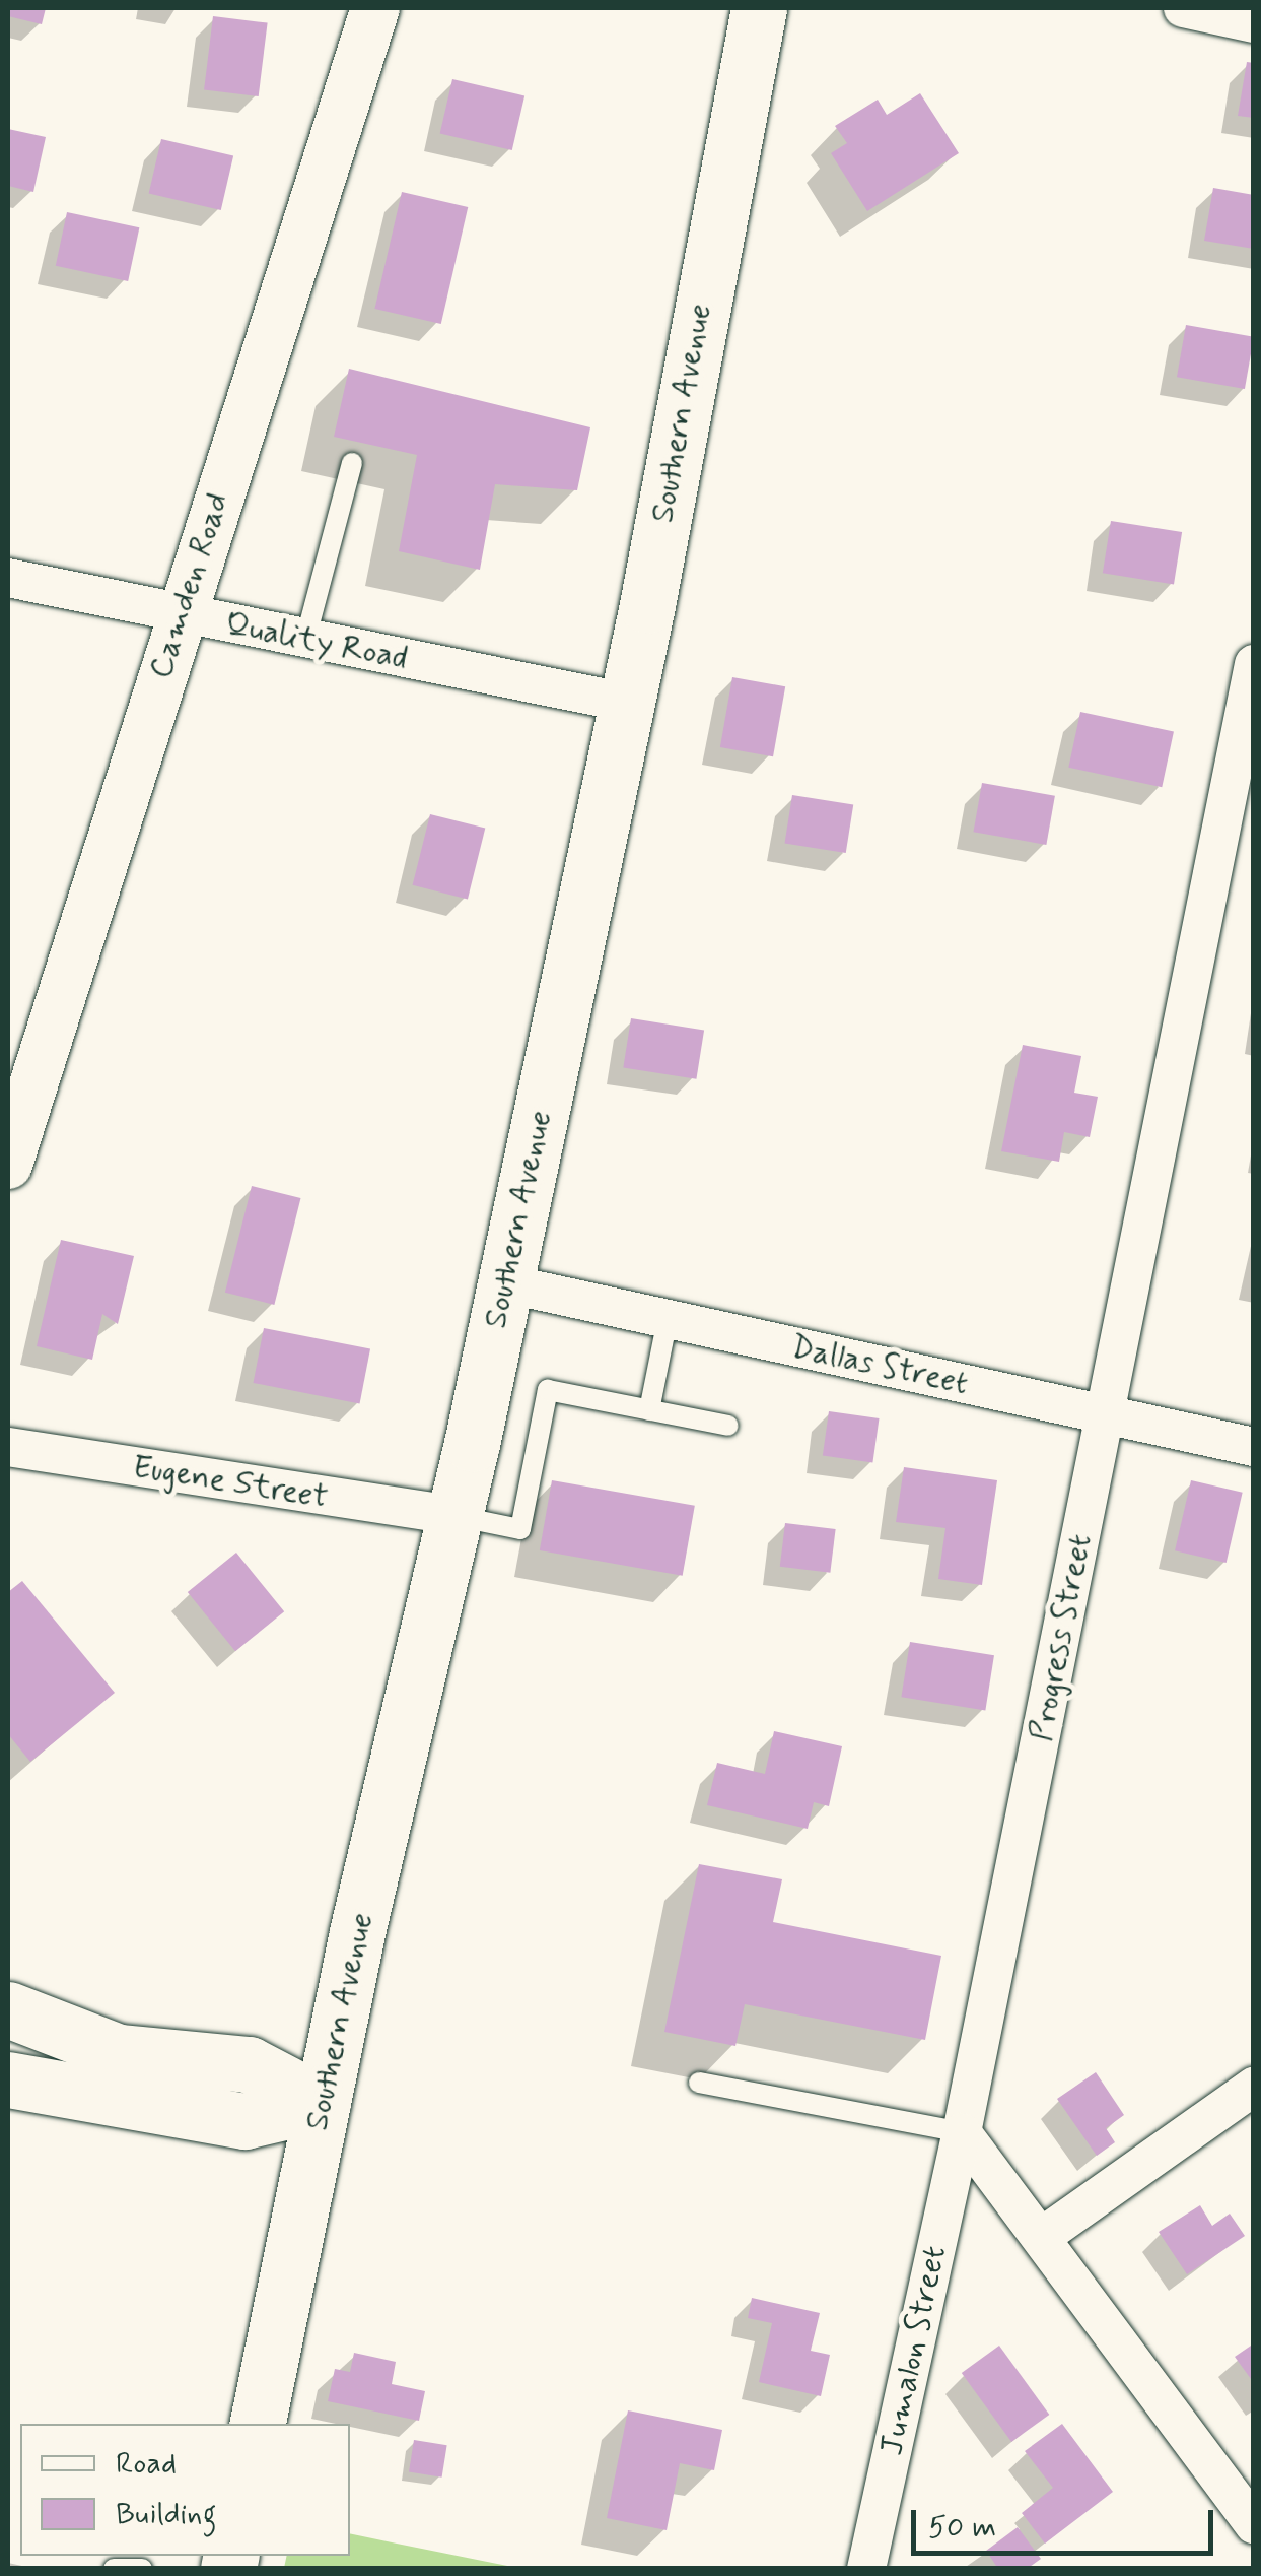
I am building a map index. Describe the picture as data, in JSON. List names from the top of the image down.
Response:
{
  "streets": {
    "main road": ["Southern Avenue"],
    "street": [
      "Camden Road",
      "Quality Road",
      "Dallas Street",
      "Eugene Street",
      "Progress Street",
      "Jumalon Street"
    ]
  },
  "crossings": [
    ["Southern Avenue", "Quality Road"],
    ["Southern Avenue", "Dallas Street"],
    ["Southern Avenue", "Eugene Street"],
    ["Camden Road", "Quality Road"],
    ["Dallas Street", "Progress Street"],
    ["Progress Street", "Jumalon Street"]
  ],
  "legend": ["Road", "Building"],
  "scale_bar": "50 m"
}
